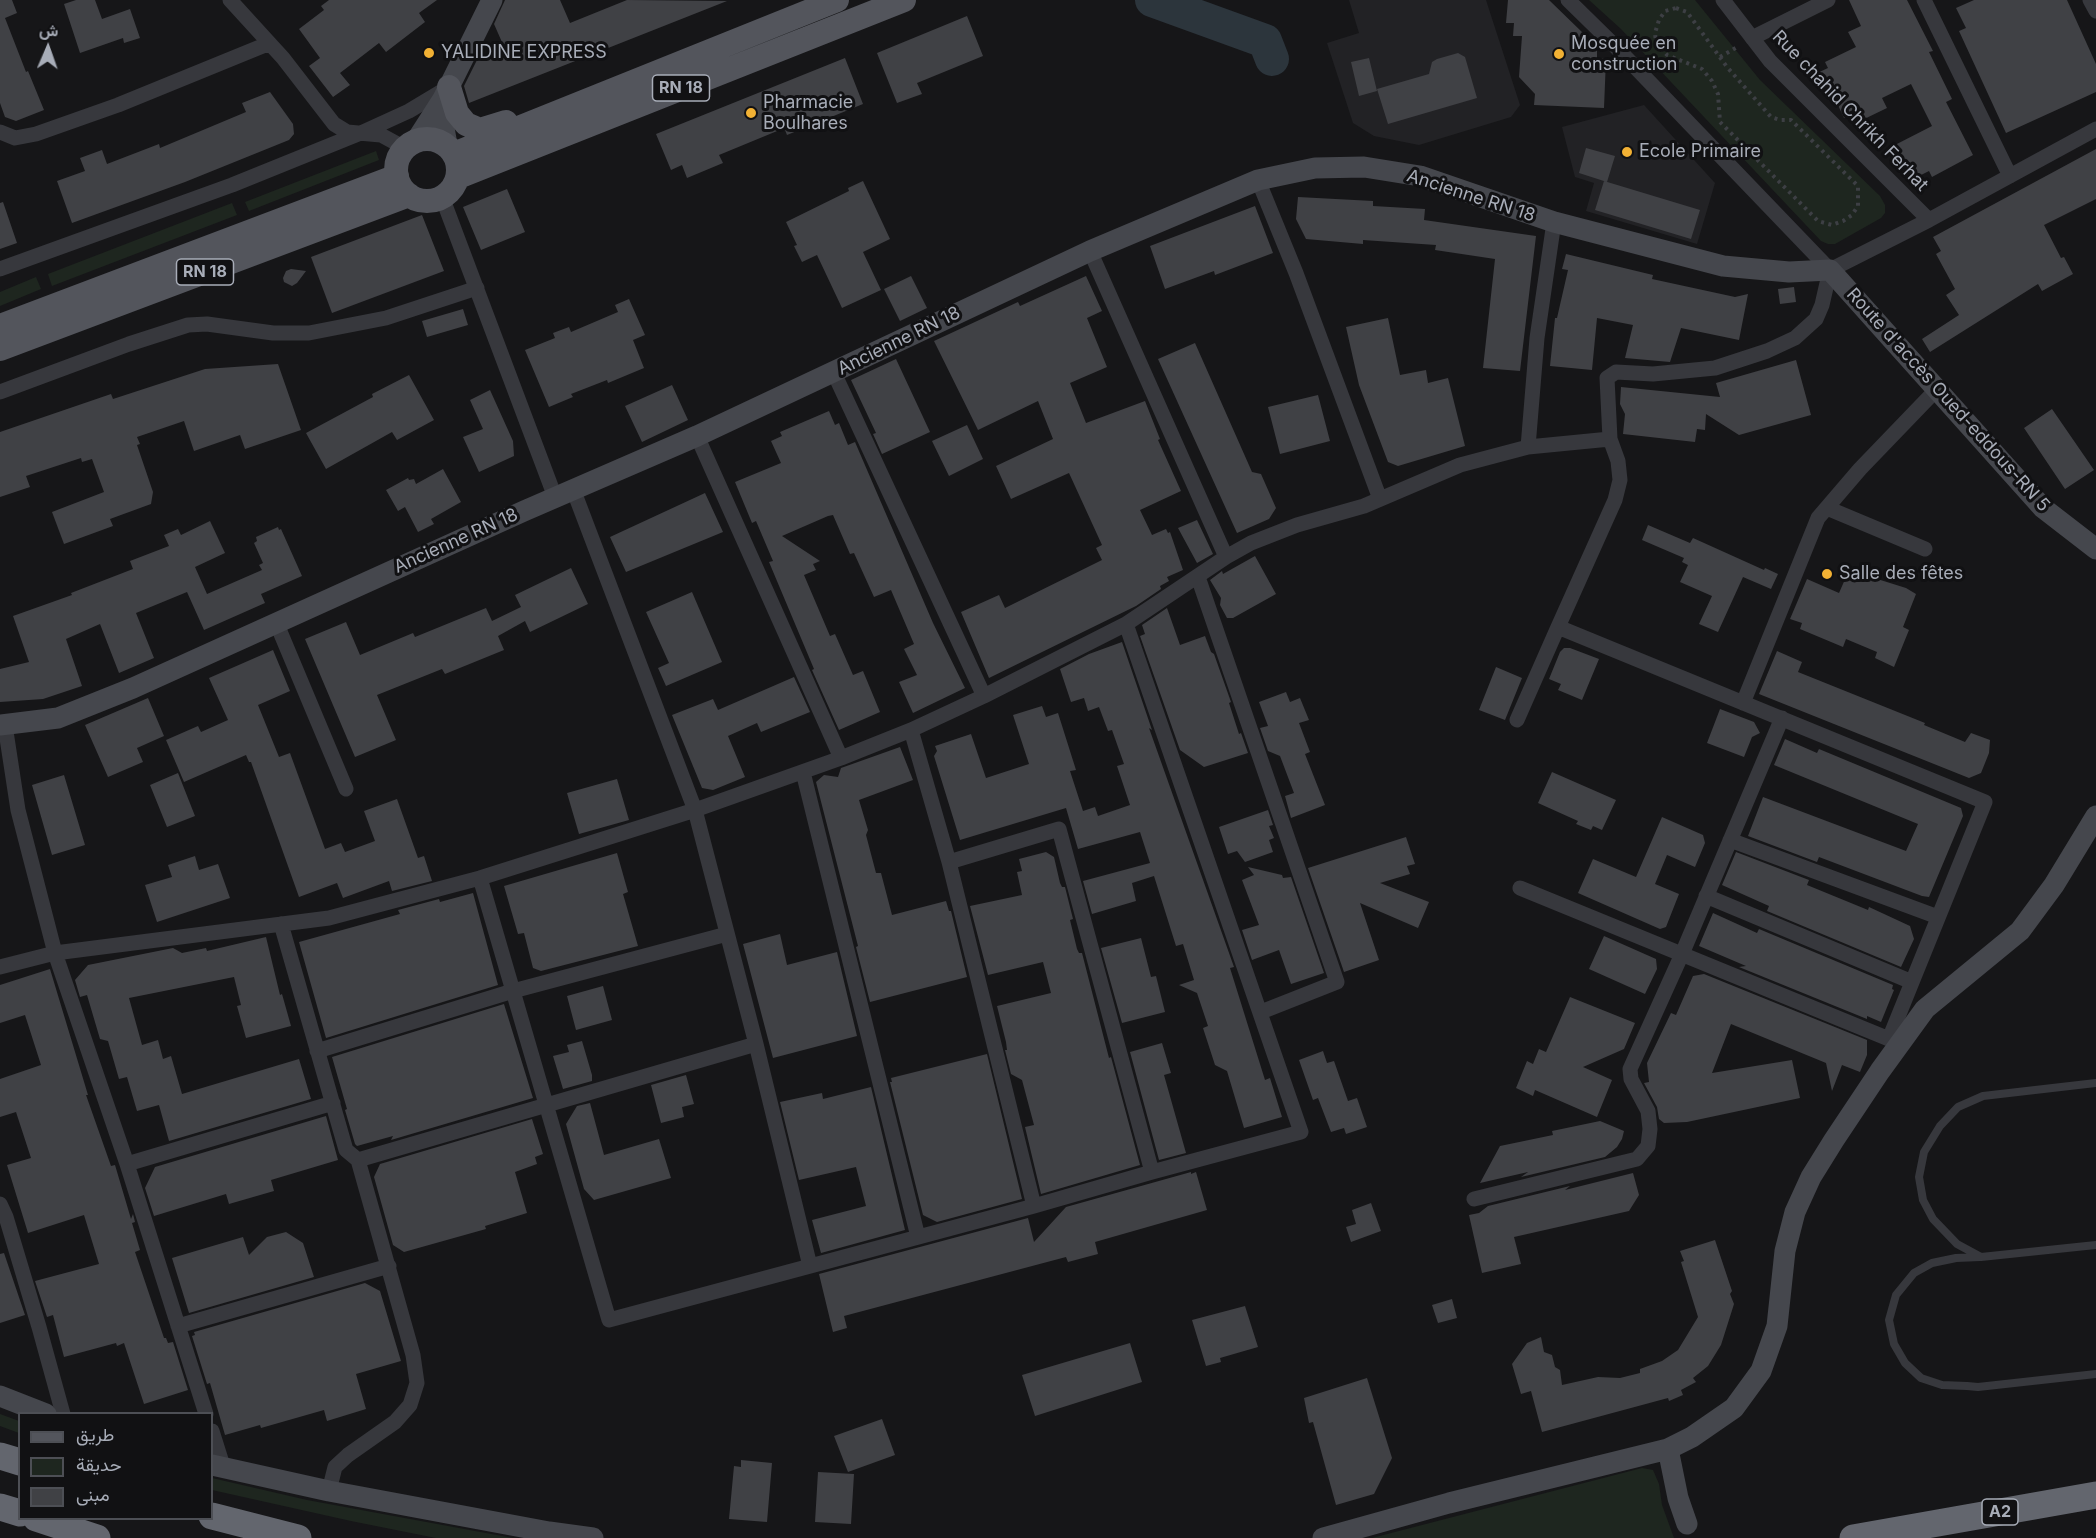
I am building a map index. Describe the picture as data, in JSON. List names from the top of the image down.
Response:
{
  "streets": {
    "highway": ["A2"],
    "main road": ["RN 18", "Ancienne RN 18", "Route d'accès Oued-eddous-RN 5"],
    "street": ["Rue chahid Chrikh Ferhat"]
  },
  "crossings": [
    ["Ancienne RN 18", "Route d'accès Oued-eddous-RN 5"]
  ],
  "places": [
    "YALIDINE EXPRESS",
    "Mosquée en construction",
    "Pharmacie Boulhares",
    "Ecole Primaire",
    "Salle des fêtes"
  ],
  "legend": ["طريق", "حديقة", "مبنى"],
  "north": "top"
}
